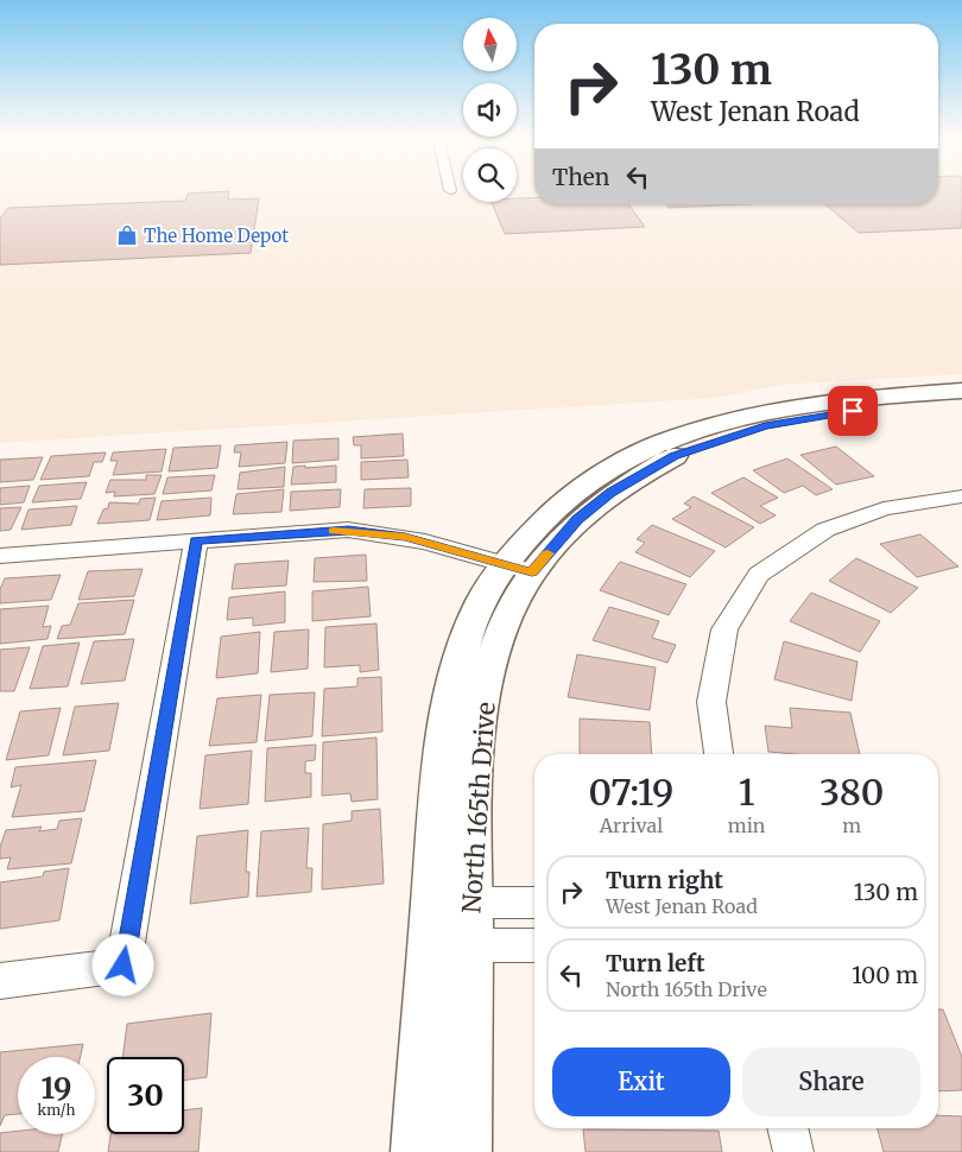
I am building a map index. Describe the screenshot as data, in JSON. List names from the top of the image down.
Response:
{
  "streets": {
    "street": ["North 165th Drive"]
  },
  "places": {
    "shop": ["The Home Depot"]
  },
  "north": "top",
  "page": {
    "turn": ["130 m", "West Jenan Road"],
    "then": "Then",
    "eta": [
      "07:19",
      "Arrival",
      "1",
      "min",
      "380",
      "m"
    ],
    "list": [
      {
        "name": "Turn right",
        "note": "West Jenan Road",
        "value": "130 m"
      },
      {
        "name": "Turn left",
        "note": "North 165th Drive",
        "value": "100 m"
      }
    ],
    "buttons": ["Exit", "Share"],
    "speed": "19 km/h",
    "limit": "30"
  }
}
